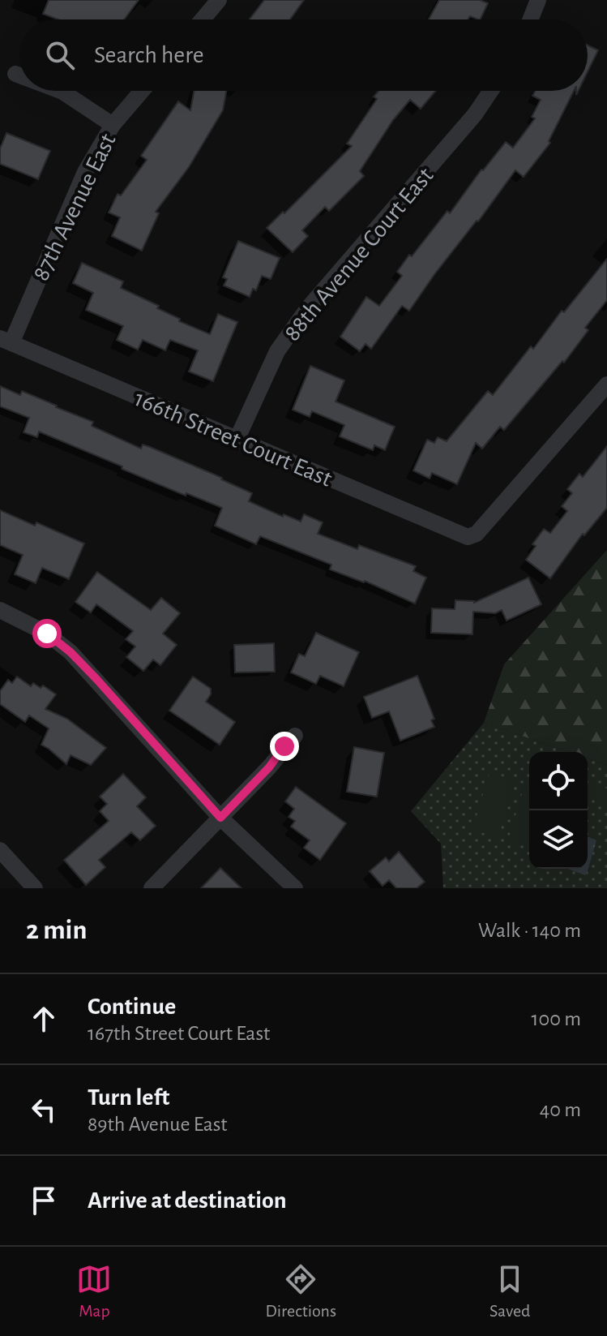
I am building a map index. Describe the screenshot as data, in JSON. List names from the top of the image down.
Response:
{
  "streets": {
    "street": ["87th Avenue East", "88th Avenue Court East", "166th Street Court East"]
  },
  "crossings": [
    ["87th Avenue East", "166th Street Court East"],
    ["88th Avenue Court East", "166th Street Court East"]
  ],
  "page": {
    "search": "Search here",
    "heading": ["2 min", "Walk · 140 m"],
    "list": [
      ["Continue", "167th Street Court East", "100 m"],
      ["Turn left", "89th Avenue East", "40 m"],
      "Arrive at destination"
    ],
    "nav": ["Map", "Directions", "Saved"]
  }
}
